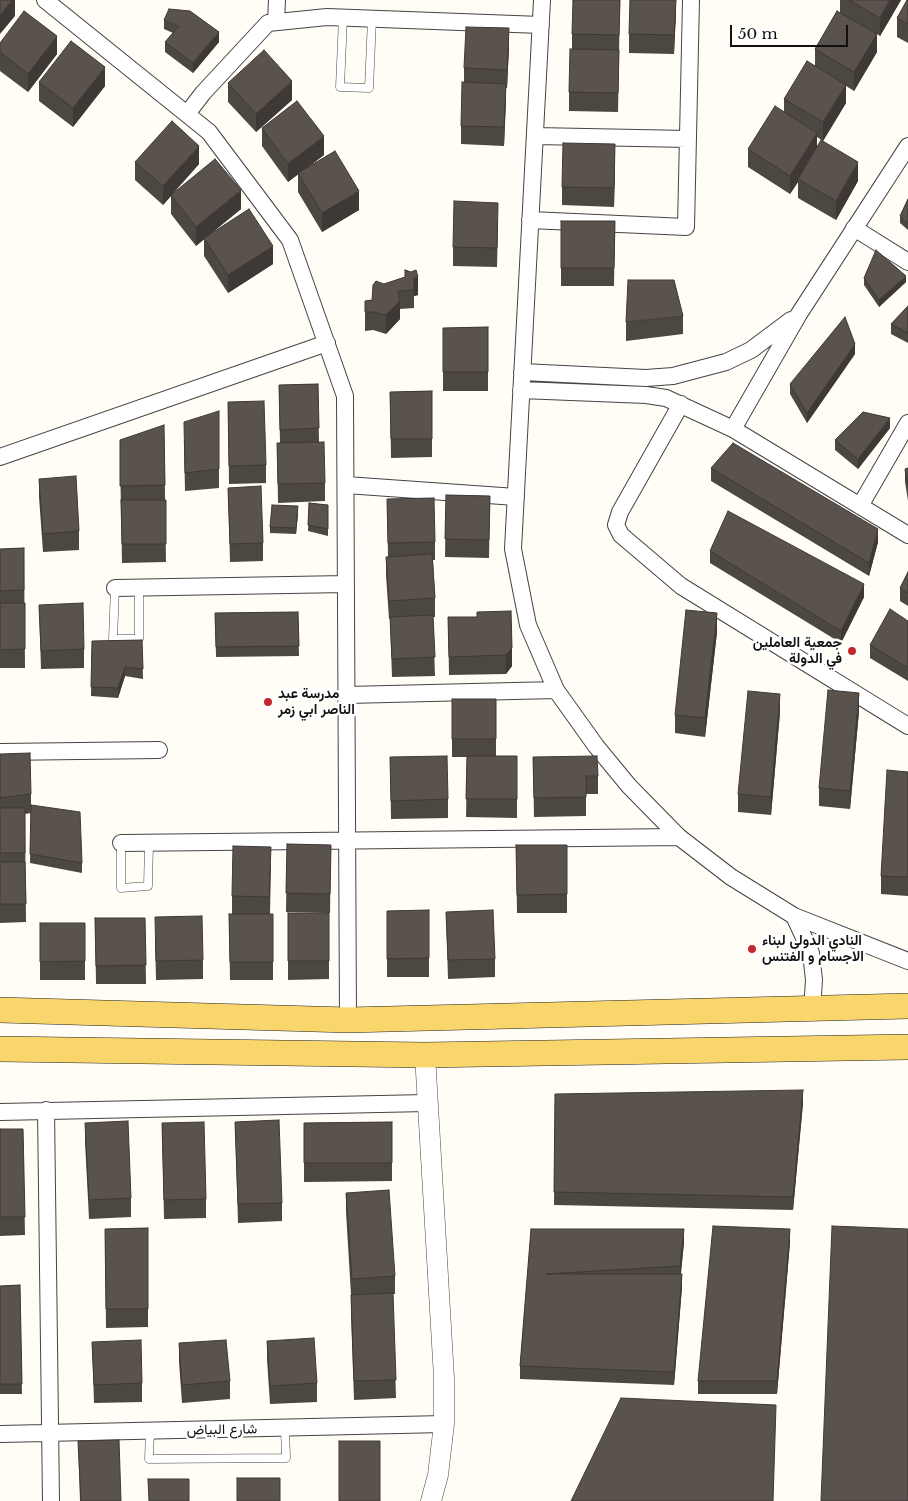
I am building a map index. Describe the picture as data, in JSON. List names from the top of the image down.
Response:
{
  "streets": {
    "street": ["شارع البياض"]
  },
  "places": ["جمعية العاملين في الدولة", "مدرسة عبد الناصر ابي زمر", "النادي الدولي لبناء الاجسام و الفتنس"],
  "scale_bar": "50 m"
}
